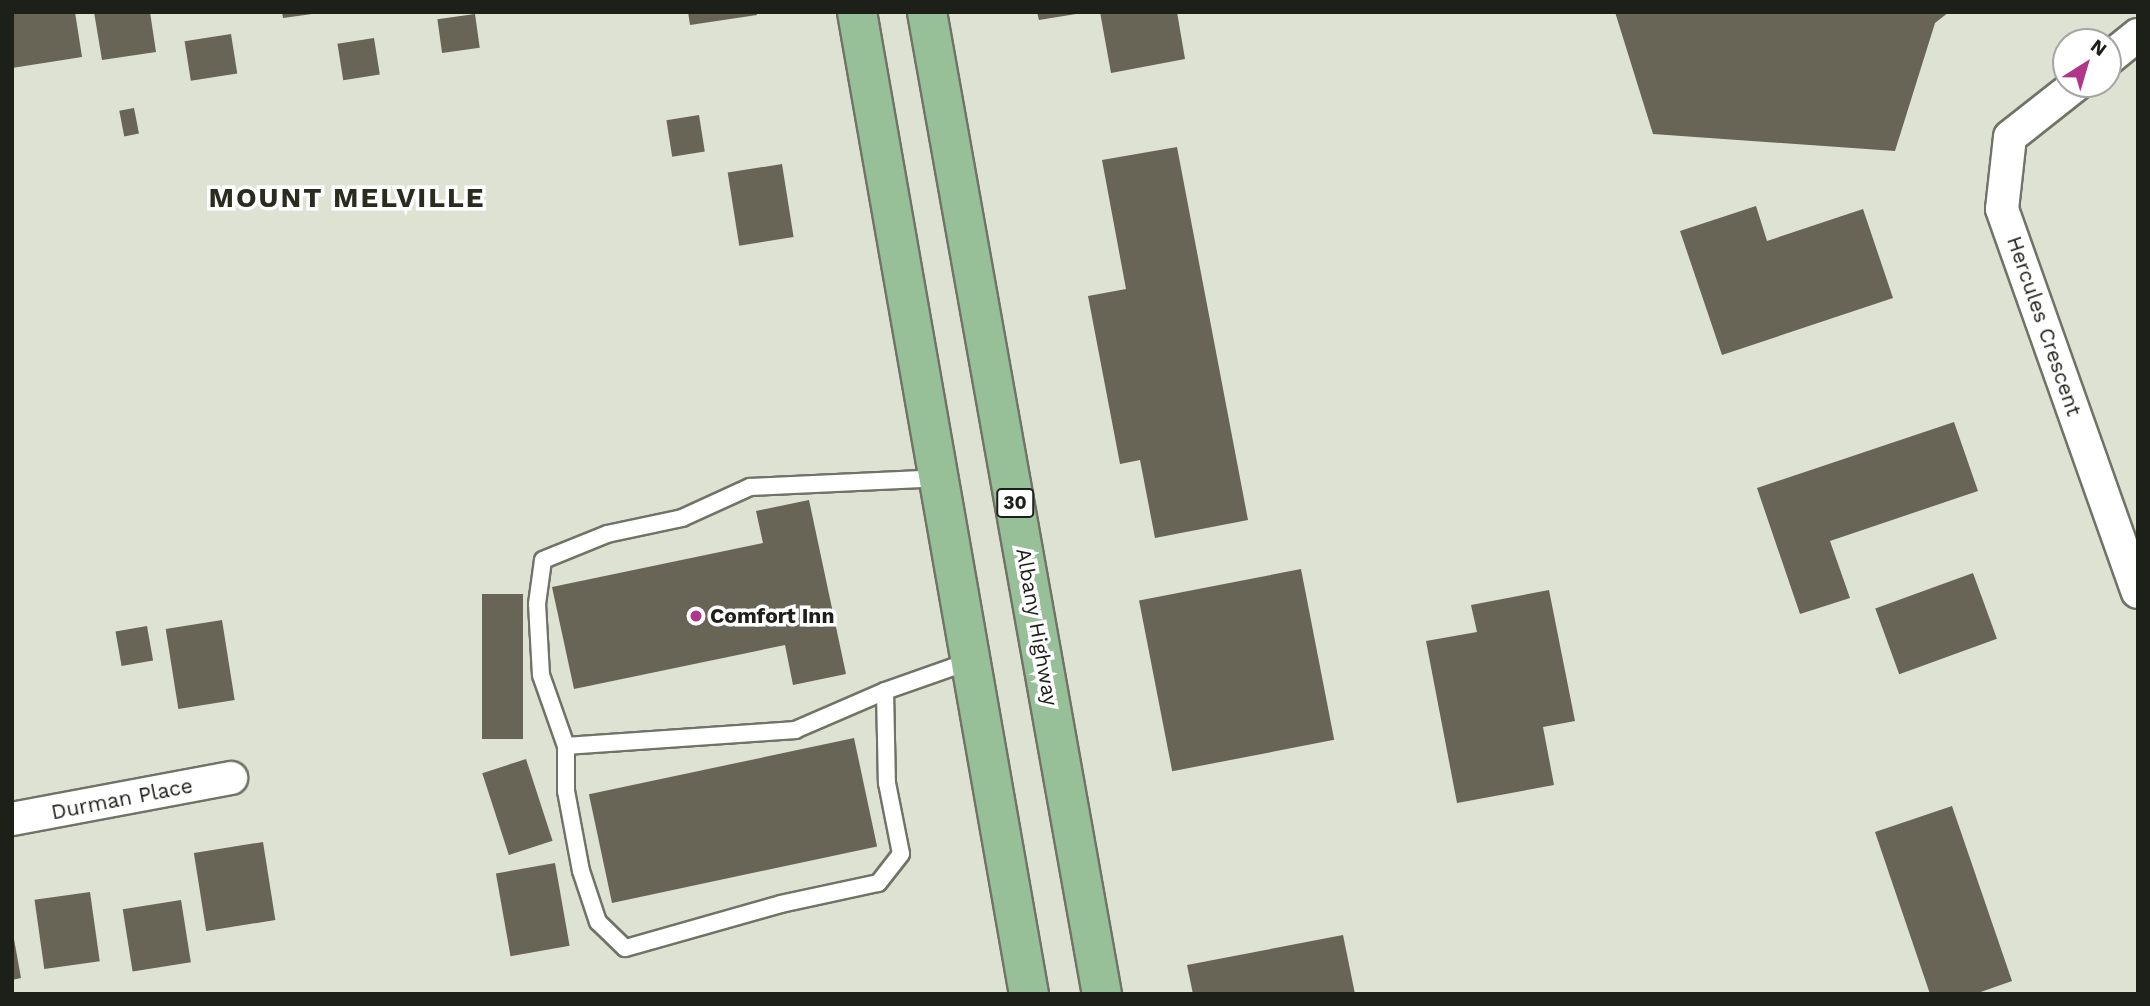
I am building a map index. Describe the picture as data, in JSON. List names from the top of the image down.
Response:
{
  "streets": {
    "highway": ["30", "Albany Highway"],
    "street": ["Hercules Crescent", "Durman Place"]
  },
  "districts": ["MOUNT MELVILLE"],
  "places": ["Comfort Inn"],
  "north": "top right"
}
